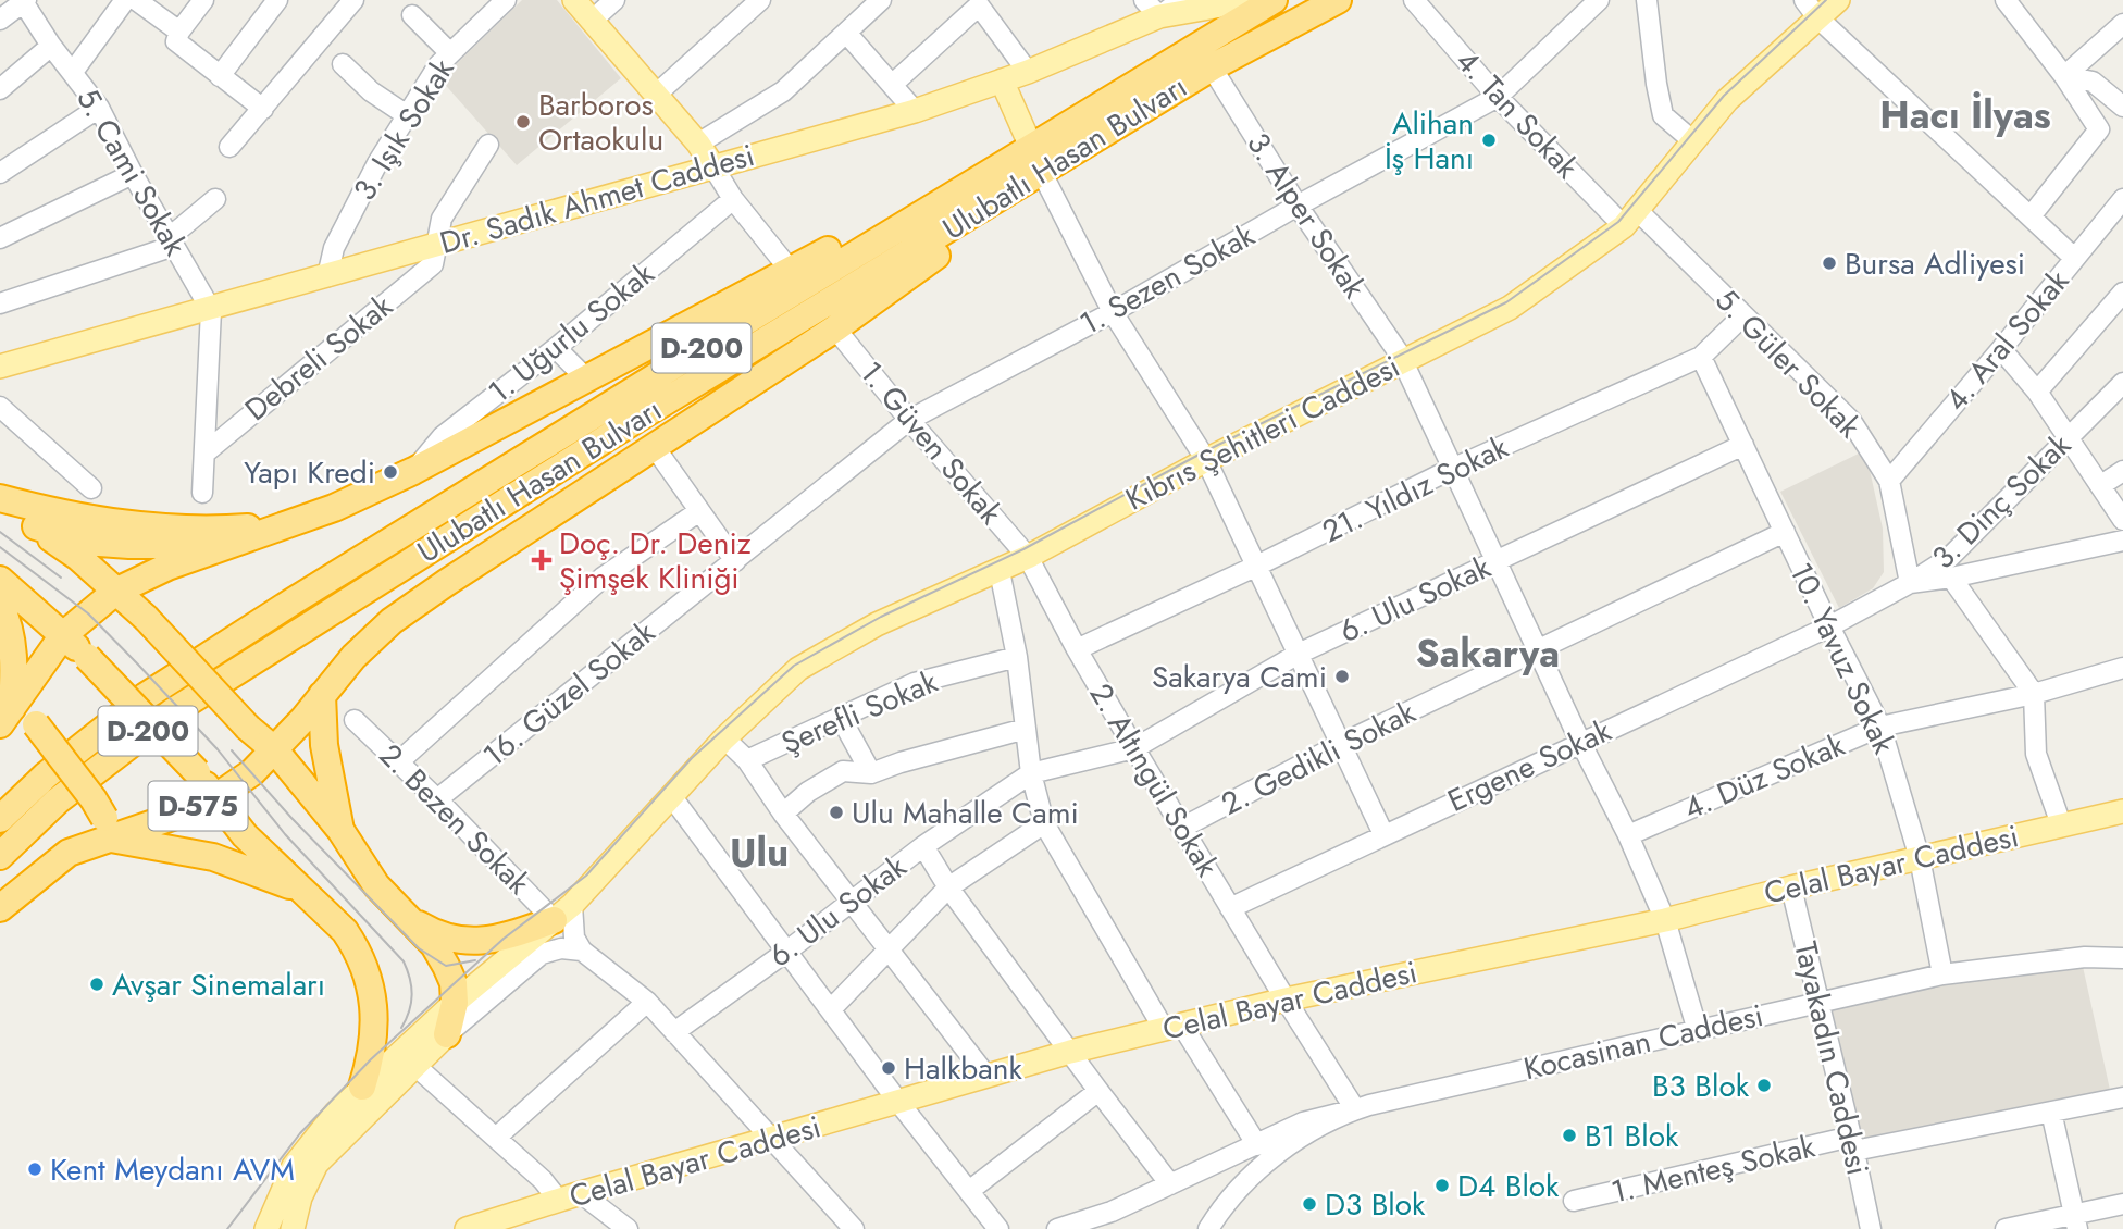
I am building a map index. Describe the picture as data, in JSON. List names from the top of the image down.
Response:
{
  "streets": {
    "highway": ["Ulubatlı Hasan Bulvarı", "D-200", "D-575"],
    "main road": ["Dr. Sadık Ahmet Caddesi", "Kıbrıs Şehitleri Caddesi", "Celal Bayar Caddesi"],
    "street": [
      "4. Tan Sokak",
      "3. Işık Sokak",
      "5. Cami Sokak",
      "3. Alper Sokak",
      "1. Sezen Sokak",
      "1. Uğurlu Sokak",
      "4. Aral Sokak",
      "Debreli Sokak",
      "5. Güler Sokak",
      "1. Güven Sokak",
      "21. Yıldız Sokak",
      "3. Dinç Sokak",
      "6. Ulu Sokak",
      "10. Yavuz Sokak",
      "16. Güzel Sokak",
      "Şerefli Sokak",
      "2. Gedikli Sokak",
      "Ergene Sokak",
      "4. Düz Sokak",
      "2. Altıngül Sokak",
      "2. Bezen Sokak",
      "Kocasinan Caddesi",
      "Tayakadın Caddesi",
      "1. Menteş Sokak"
    ]
  },
  "crossings": [
    ["4. Tan Sokak", "1. Sezen Sokak"],
    ["4. Tan Sokak", "5. Güler Sokak"],
    ["4. Tan Sokak", "Kıbrıs Şehitleri Caddesi"],
    ["3. Işık Sokak", "Dr. Sadık Ahmet Caddesi"],
    ["Ulubatlı Hasan Bulvarı", "3. Alper Sokak"],
    ["5. Cami Sokak", "Dr. Sadık Ahmet Caddesi"],
    ["Dr. Sadık Ahmet Caddesi", "Debreli Sokak"],
    ["3. Alper Sokak", "1. Sezen Sokak"],
    ["3. Alper Sokak", "Kıbrıs Şehitleri Caddesi"],
    ["3. Alper Sokak", "21. Yıldız Sokak"],
    ["3. Alper Sokak", "6. Ulu Sokak"],
    ["3. Alper Sokak", "2. Gedikli Sokak"],
    ["3. Alper Sokak", "Ergene Sokak"],
    ["3. Alper Sokak", "4. Düz Sokak"],
    ["3. Alper Sokak", "Celal Bayar Caddesi"],
    ["3. Alper Sokak", "Kocasinan Caddesi"],
    ["1. Sezen Sokak", "1. Güven Sokak"],
    ["1. Sezen Sokak", "16. Güzel Sokak"],
    ["4. Aral Sokak", "5. Güler Sokak"],
    ["5. Güler Sokak", "Kıbrıs Şehitleri Caddesi"],
    ["5. Güler Sokak", "21. Yıldız Sokak"],
    ["5. Güler Sokak", "3. Dinç Sokak"],
    ["Kıbrıs Şehitleri Caddesi", "1. Güven Sokak"],
    ["Kıbrıs Şehitleri Caddesi", "2. Altıngül Sokak"],
    ["Kıbrıs Şehitleri Caddesi", "2. Bezen Sokak"],
    ["1. Güven Sokak", "2. Altıngül Sokak"],
    ["21. Yıldız Sokak", "10. Yavuz Sokak"],
    ["21. Yıldız Sokak", "2. Altıngül Sokak"],
    ["3. Dinç Sokak", "10. Yavuz Sokak"],
    ["3. Dinç Sokak", "Ergene Sokak"],
    ["6. Ulu Sokak", "10. Yavuz Sokak"],
    ["6. Ulu Sokak", "2. Altıngül Sokak"],
    ["10. Yavuz Sokak", "2. Gedikli Sokak"],
    ["10. Yavuz Sokak", "Ergene Sokak"],
    ["10. Yavuz Sokak", "4. Düz Sokak"],
    ["10. Yavuz Sokak", "Celal Bayar Caddesi"],
    ["10. Yavuz Sokak", "Kocasinan Caddesi"],
    ["16. Güzel Sokak", "2. Bezen Sokak"],
    ["2. Gedikli Sokak", "2. Altıngül Sokak"],
    ["Ergene Sokak", "2. Altıngül Sokak"],
    ["2. Altıngül Sokak", "Celal Bayar Caddesi"],
    ["2. Altıngül Sokak", "Kocasinan Caddesi"],
    ["Celal Bayar Caddesi", "Tayakadın Caddesi"],
    ["Kocasinan Caddesi", "Tayakadın Caddesi"],
    ["Tayakadın Caddesi", "1. Menteş Sokak"]
  ],
  "districts": ["Hacı İlyas", "Sakarya", "Ulu"],
  "places": {
    "other": [
      "Barboros Ortaokulu",
      "Alihan İş Hanı",
      "Bursa Adliyesi",
      "Yapı Kredi",
      "Sakarya Cami",
      "Ulu Mahalle Cami",
      "Avşar Sinemaları",
      "Halkbank",
      "B3 Blok",
      "B1 Blok",
      "Kent Meydanı AVM",
      "D4 Blok",
      "D3 Blok"
    ],
    "health": ["Doç. Dr. Deniz Şimşek Kliniği"]
  }
}
